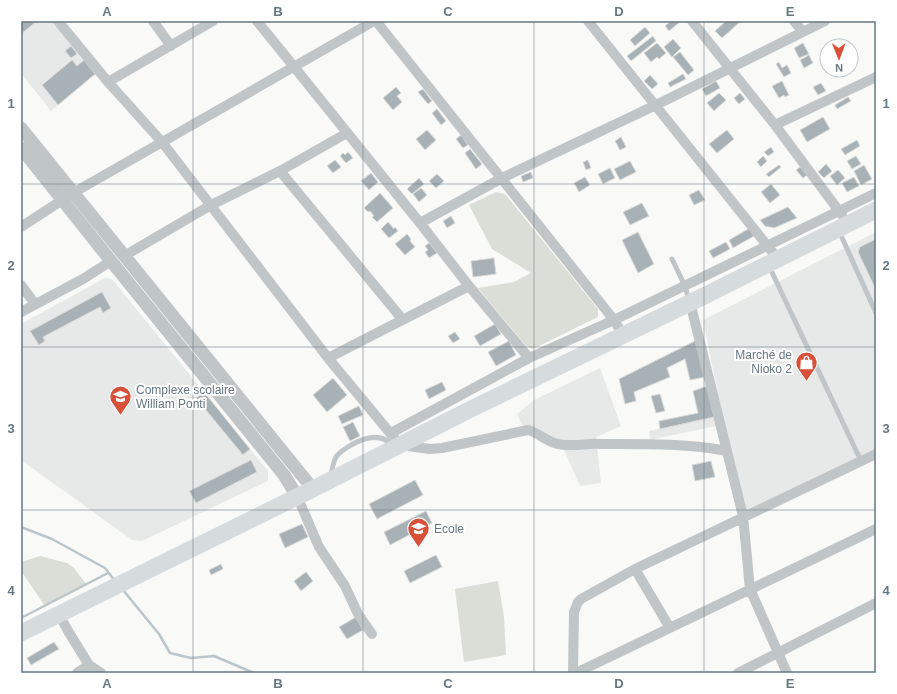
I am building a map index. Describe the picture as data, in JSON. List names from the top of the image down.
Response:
{
  "places": {
    "shop": ["Marché de Nioko 2"],
    "school or university": ["Complexe scolaire William Ponti", "Ecole"]
  },
  "north": "bottom",
  "grid": {
    "columns": [
      "A",
      "B",
      "C",
      "D",
      "E"
    ],
    "rows": [
      "1",
      "2",
      "3",
      "4"
    ]
  }
}
